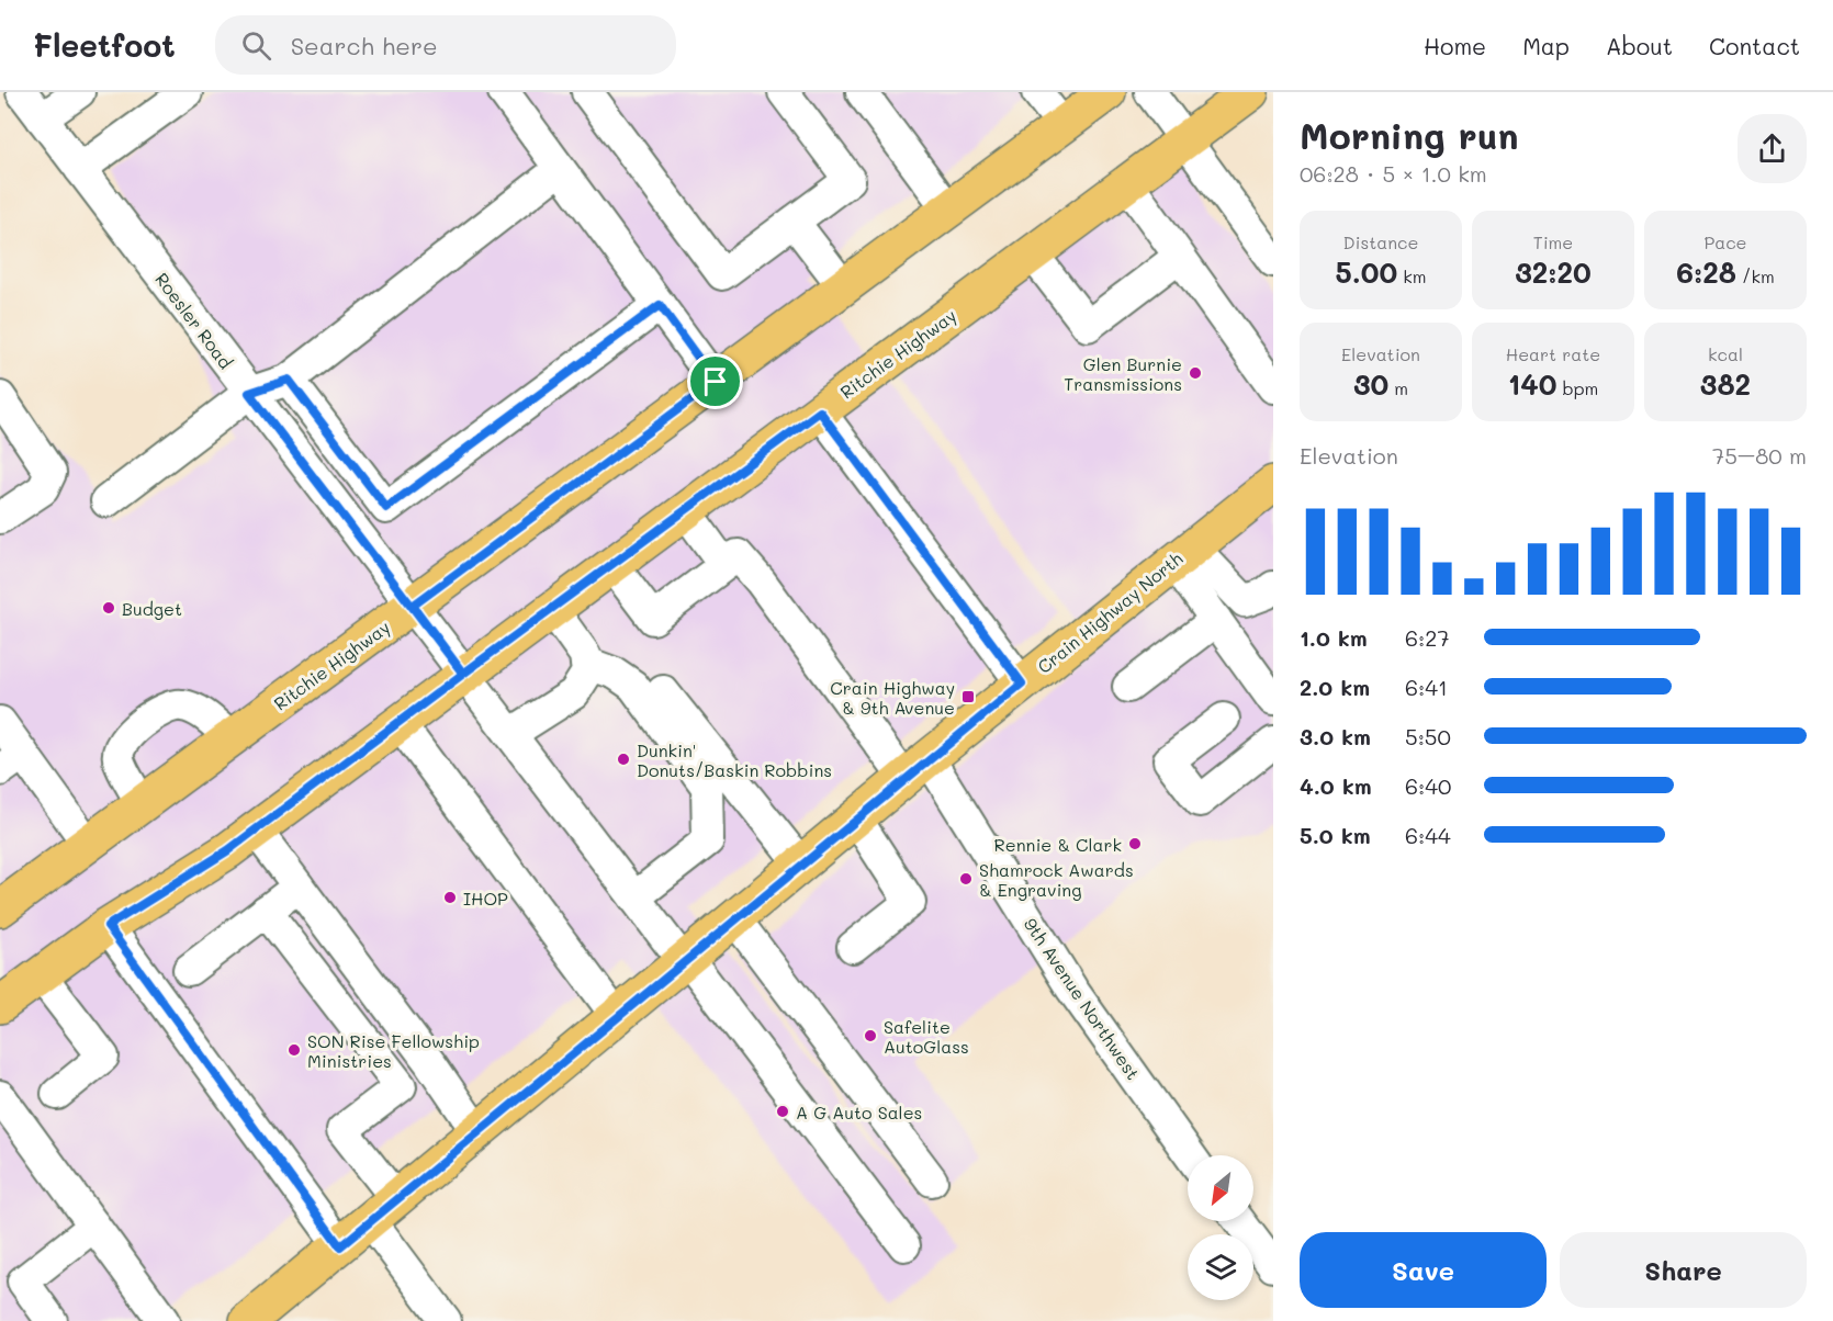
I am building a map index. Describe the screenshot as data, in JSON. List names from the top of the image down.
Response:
{
  "streets": {
    "main road": ["Ritchie Highway", "Crain Highway North"],
    "street": ["Roesler Road", "9th Avenue Northwest"]
  },
  "crossings": [
    ["Roesler Road", "Ritchie Highway"],
    ["Roesler Road", "Crain Highway North"],
    ["Crain Highway North", "9th Avenue Northwest"]
  ],
  "places": {
    "other": [
      "Glen Burnie Transmissions",
      "Budget",
      "Dunkin' Donuts/Baskin Robbins",
      "Rennie & Clark",
      "Shamrock Awards & Engraving",
      "IHOP",
      "Safelite AutoGlass",
      "SON Rise Fellowship Ministries",
      "A G Auto Sales"
    ],
    "transit": ["Crain Highway & 9th Avenue"]
  },
  "north": "bottom left",
  "page": {
    "header": "Fleetfoot",
    "search": "Search here",
    "nav": [
      "Home",
      "Map",
      "About",
      "Contact"
    ],
    "heading": ["Morning run", "06:28 · 5 × 1.0 km"],
    "stats": [
      ["Distance", "5.00 km"],
      ["Time", "32:20"],
      ["Pace", "6:28 /km"],
      ["Elevation", "30 m"],
      ["Heart rate", "140 bpm"],
      ["kcal", "382"]
    ],
    "chart": ["Elevation", "75–80 m"],
    "list": [
      {
        "name": "1.0 km",
        "note": "6:27"
      },
      {
        "name": "2.0 km",
        "note": "6:41"
      },
      {
        "name": "3.0 km",
        "note": "5:50"
      },
      {
        "name": "4.0 km",
        "note": "6:40"
      },
      {
        "name": "5.0 km",
        "note": "6:44"
      }
    ],
    "buttons": ["Save", "Share"]
  }
}
